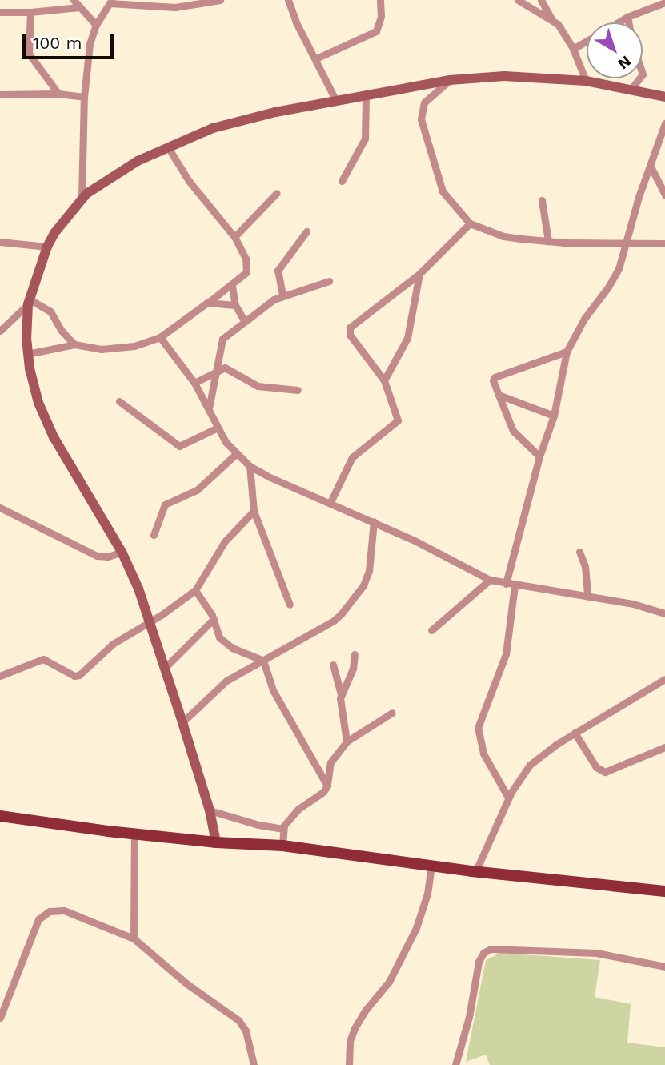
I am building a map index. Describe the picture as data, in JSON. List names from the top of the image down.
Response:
{
  "scale_bar": "100 m",
  "north": "bottom right"
}
